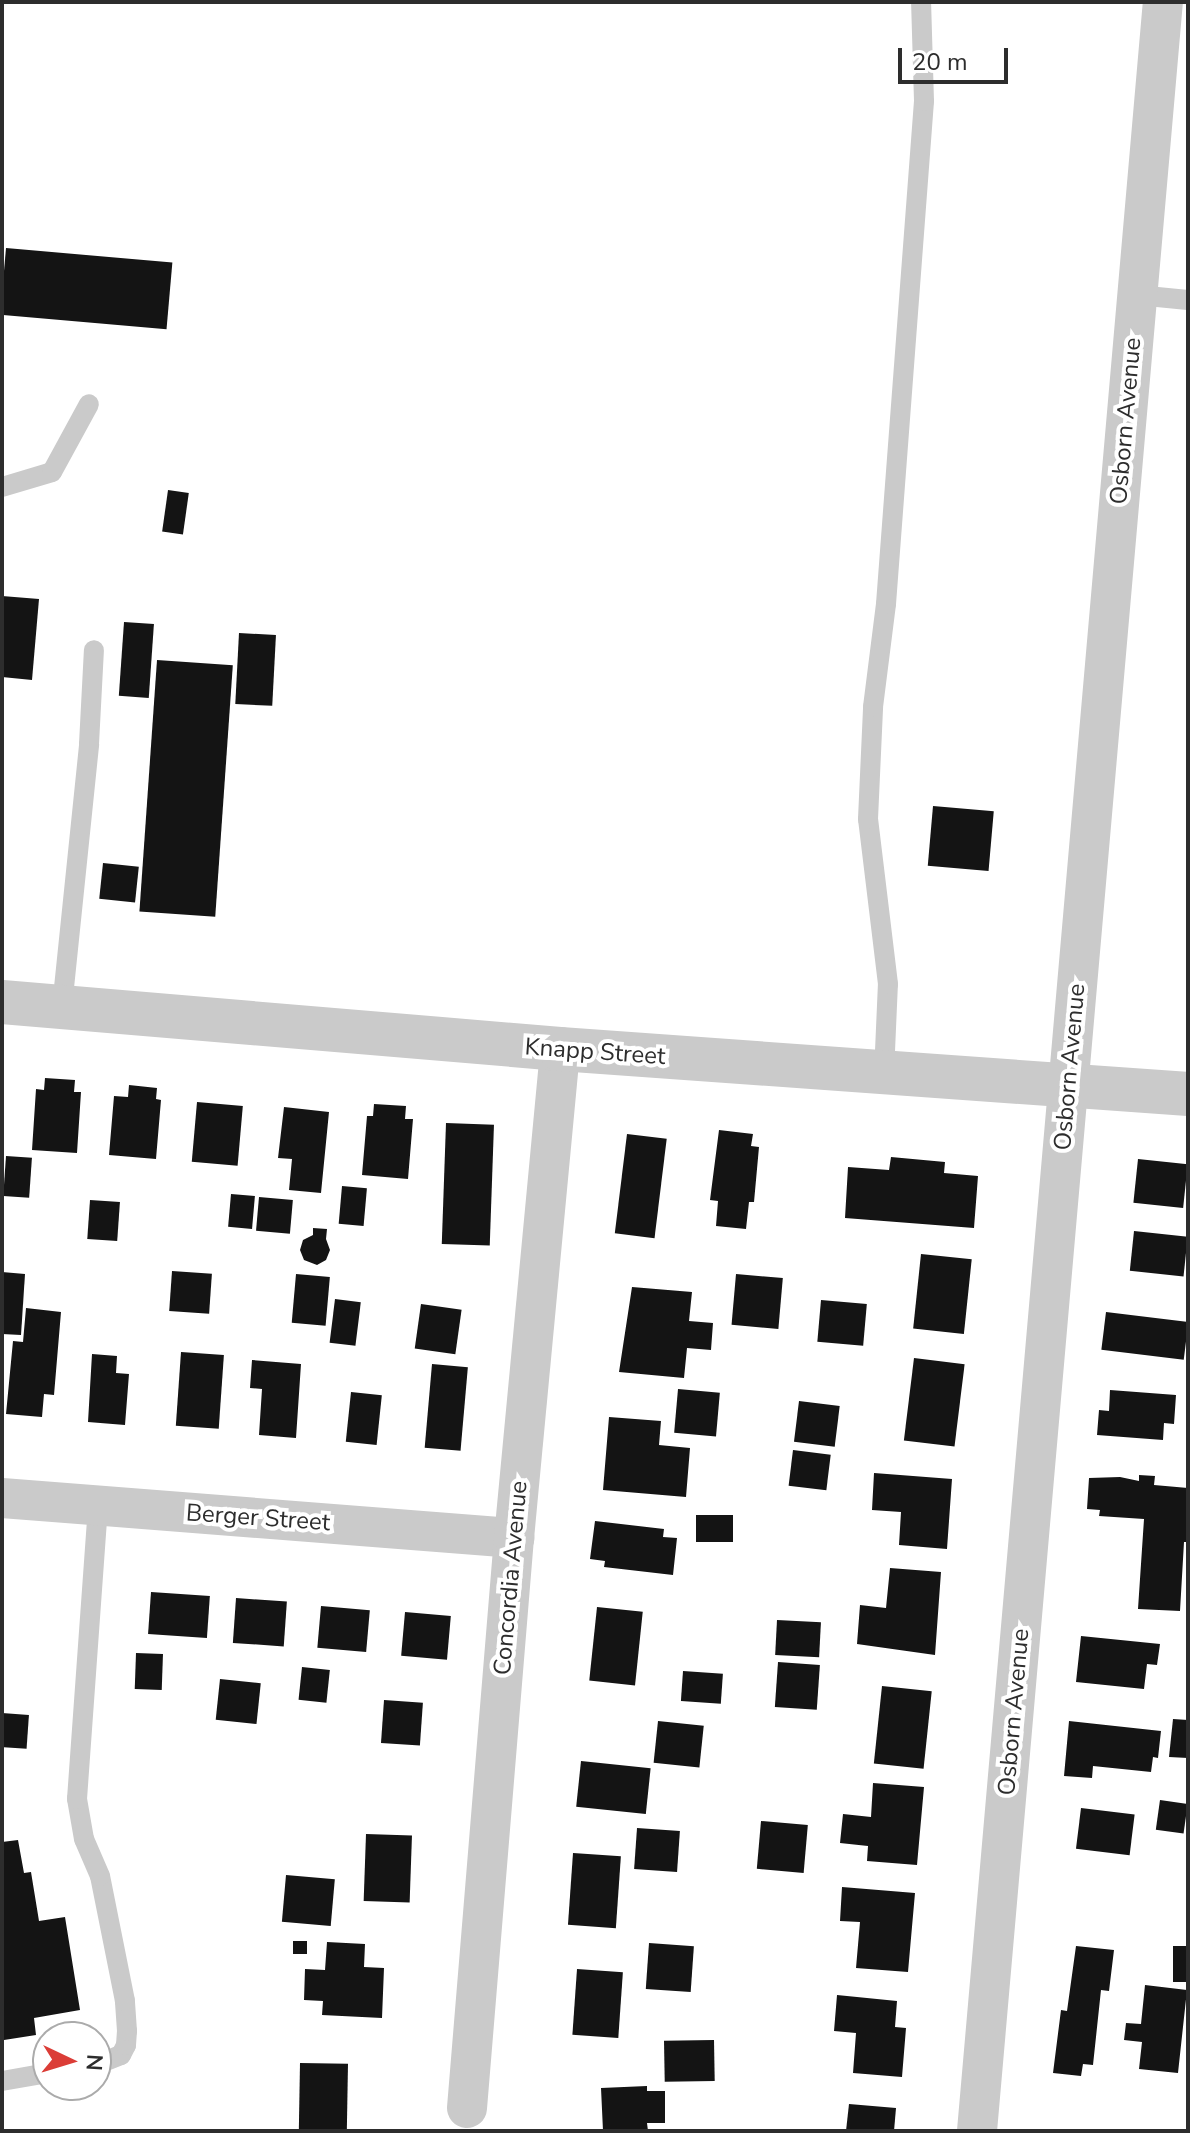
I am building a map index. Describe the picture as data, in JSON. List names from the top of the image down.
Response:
{
  "streets": {
    "street": [
      "Osborn Avenue",
      "Knapp Street",
      "Berger Street",
      "Concordia Avenue"
    ]
  },
  "crossings": [
    ["Osborn Avenue", "Knapp Street"],
    ["Knapp Street", "Concordia Avenue"],
    ["Berger Street", "Concordia Avenue"]
  ],
  "scale_bar": "20 m",
  "north": "right"
}
